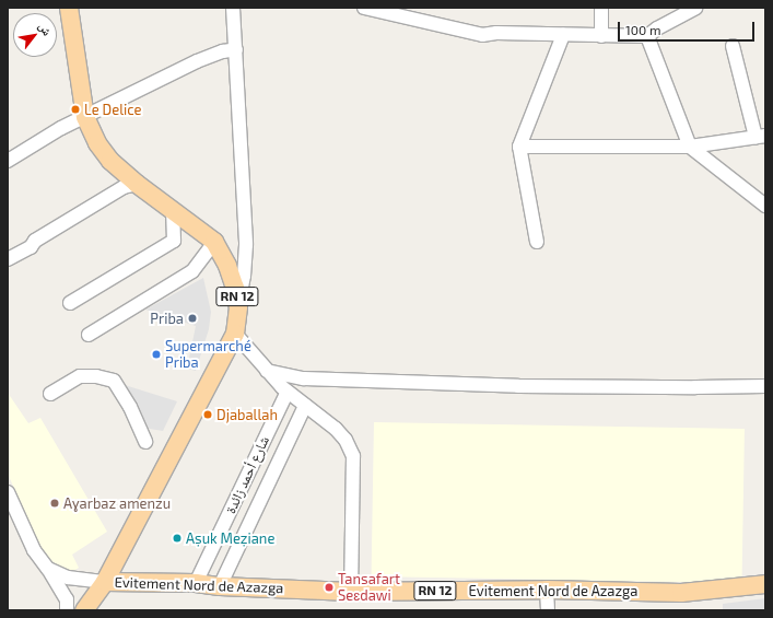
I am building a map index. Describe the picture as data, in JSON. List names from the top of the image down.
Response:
{
  "streets": {
    "main road": ["RN 12", "Evitement Nord de Azazga"],
    "street": ["شارع أحمد زائدة"]
  },
  "crossings": [
    ["RN 12", "Evitement Nord de Azazga"],
    ["شارع أحمد زائدة", "Evitement Nord de Azazga"]
  ],
  "places": [
    "Le Delice",
    "Priba",
    "Supermarché Priba",
    "Djaballah",
    "Aɣarbaz amenzu",
    "Aṣuk Meẓiane",
    "Tansafart Seɛdawi"
  ],
  "scale_bar": "100 m",
  "north": "top right"
}
